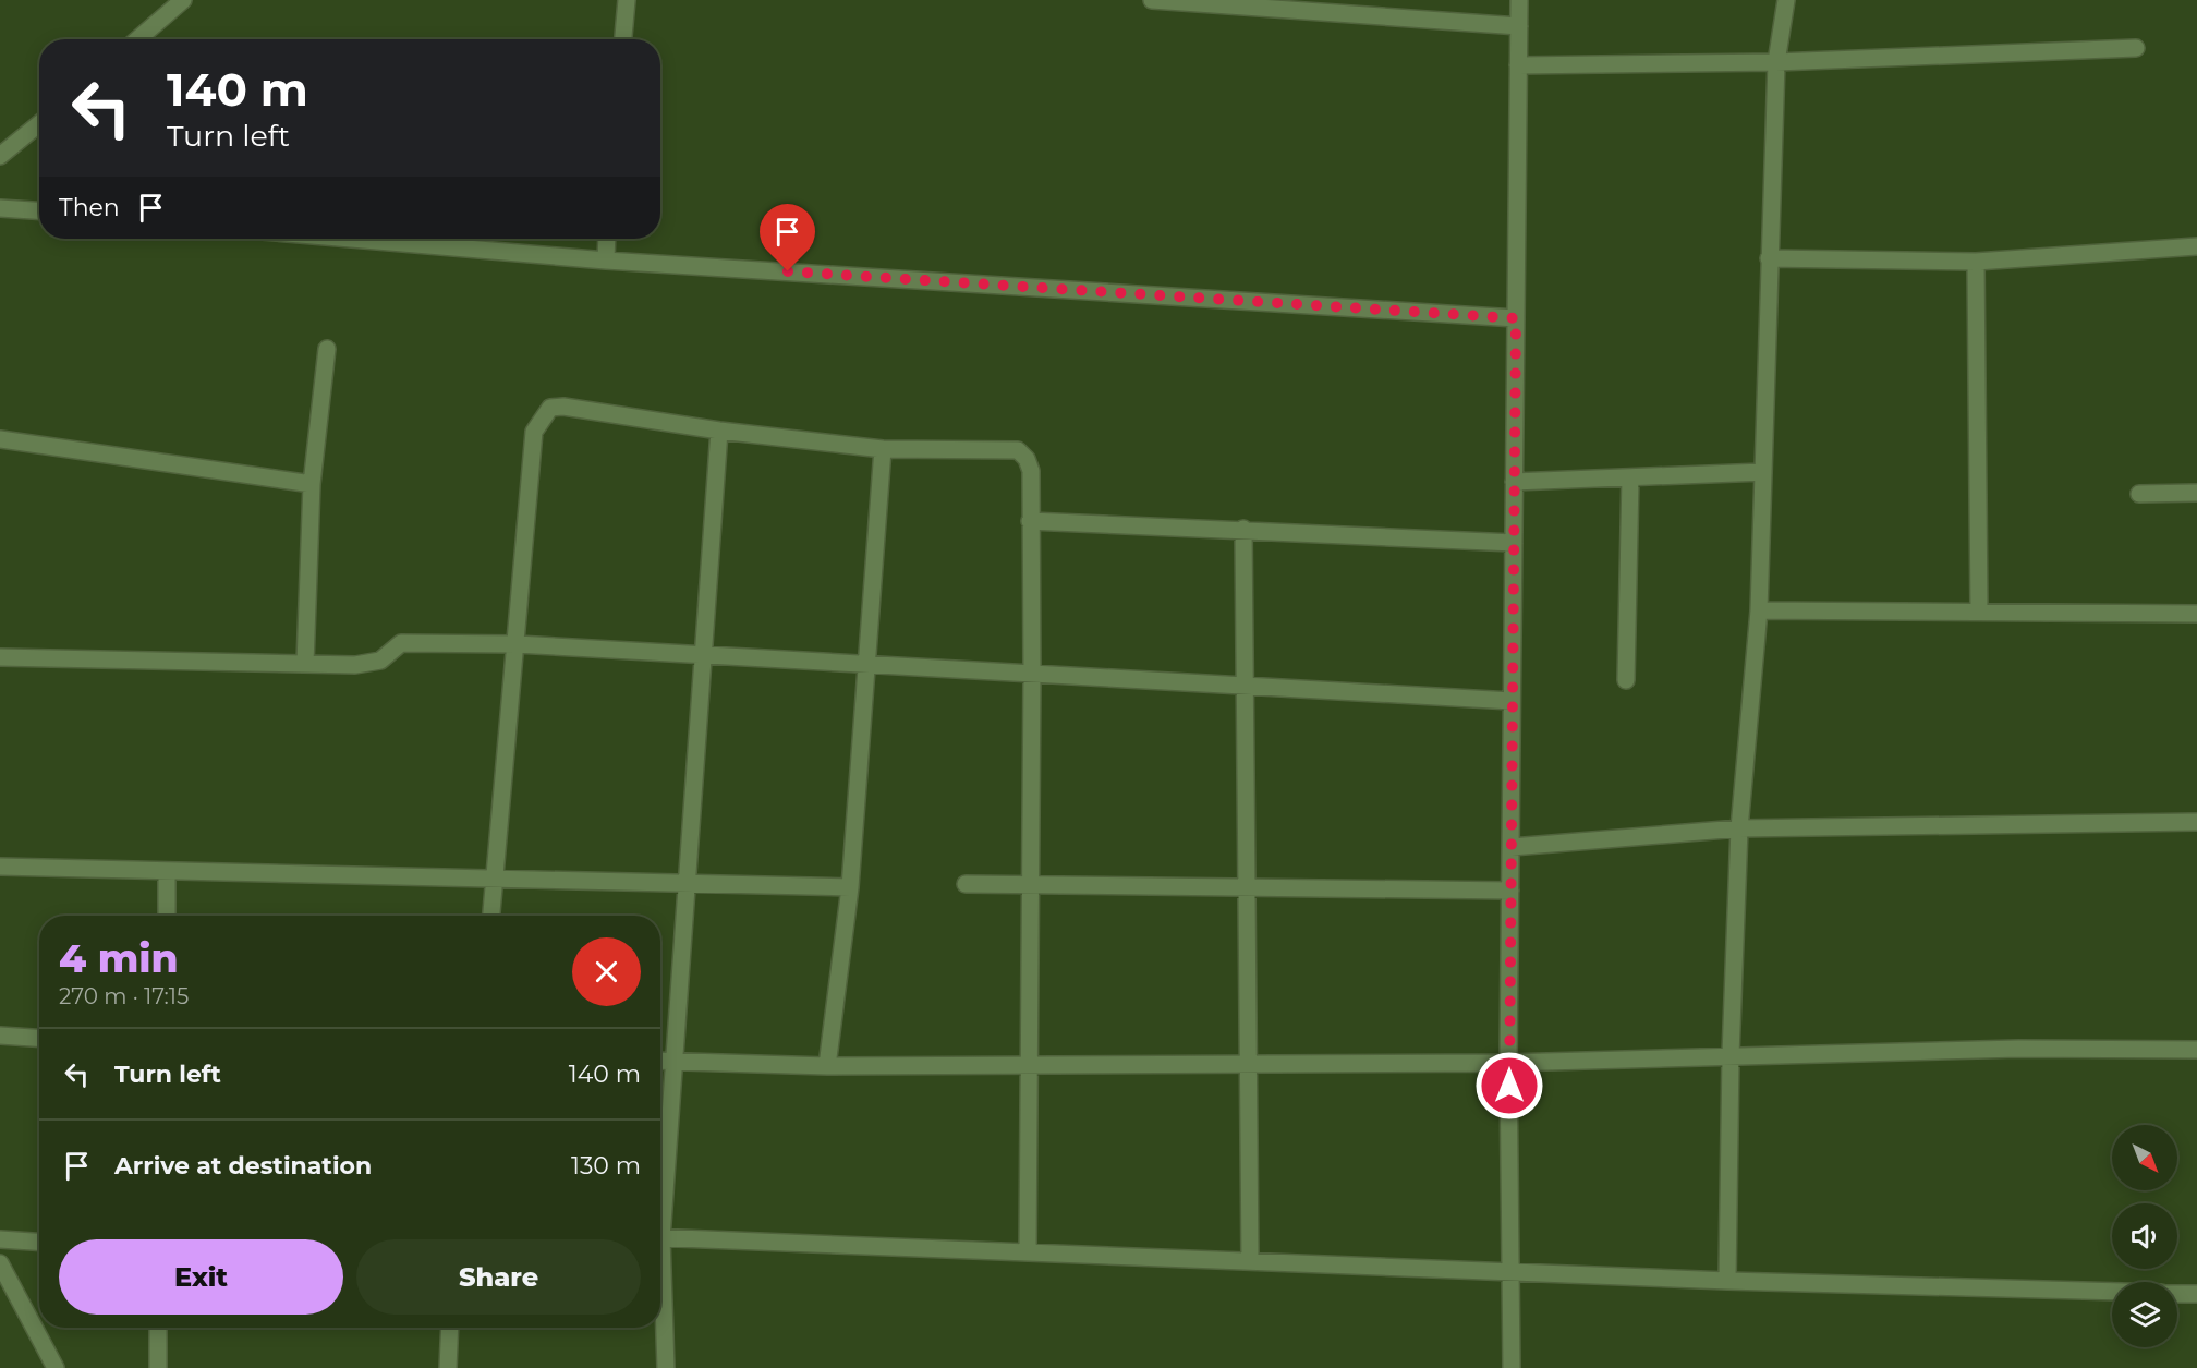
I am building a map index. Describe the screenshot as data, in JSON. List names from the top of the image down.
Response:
{
  "north": "bottom right",
  "page": {
    "turn": ["140 m", "Turn left"],
    "then": "Then",
    "heading": ["4 min", "270 m · 17:15"],
    "list": [
      {
        "name": "Turn left",
        "value": "140 m"
      },
      {
        "name": "Arrive at destination",
        "value": "130 m"
      }
    ],
    "buttons": ["Exit", "Share"]
  }
}
